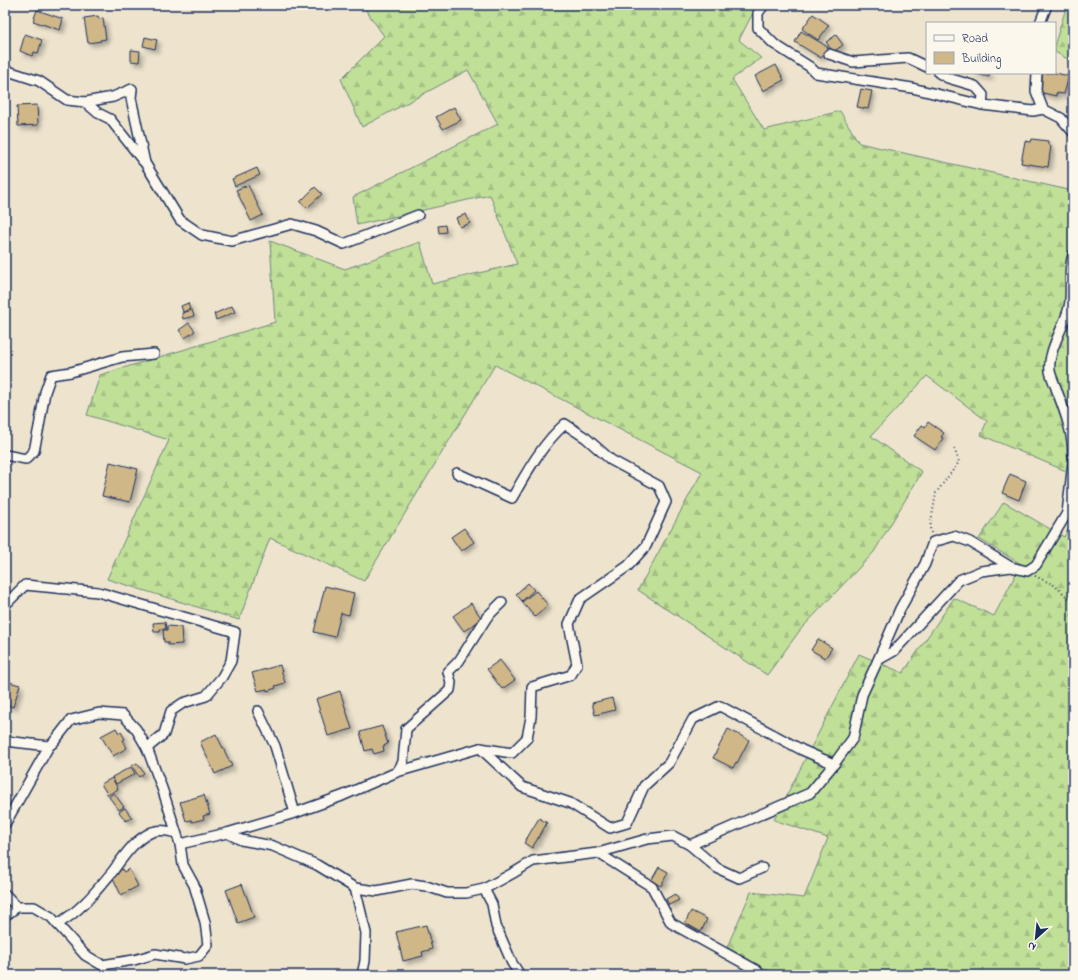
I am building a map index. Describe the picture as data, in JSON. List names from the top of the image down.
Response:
{
  "legend": ["Road", "Building"],
  "north": "bottom left"
}
